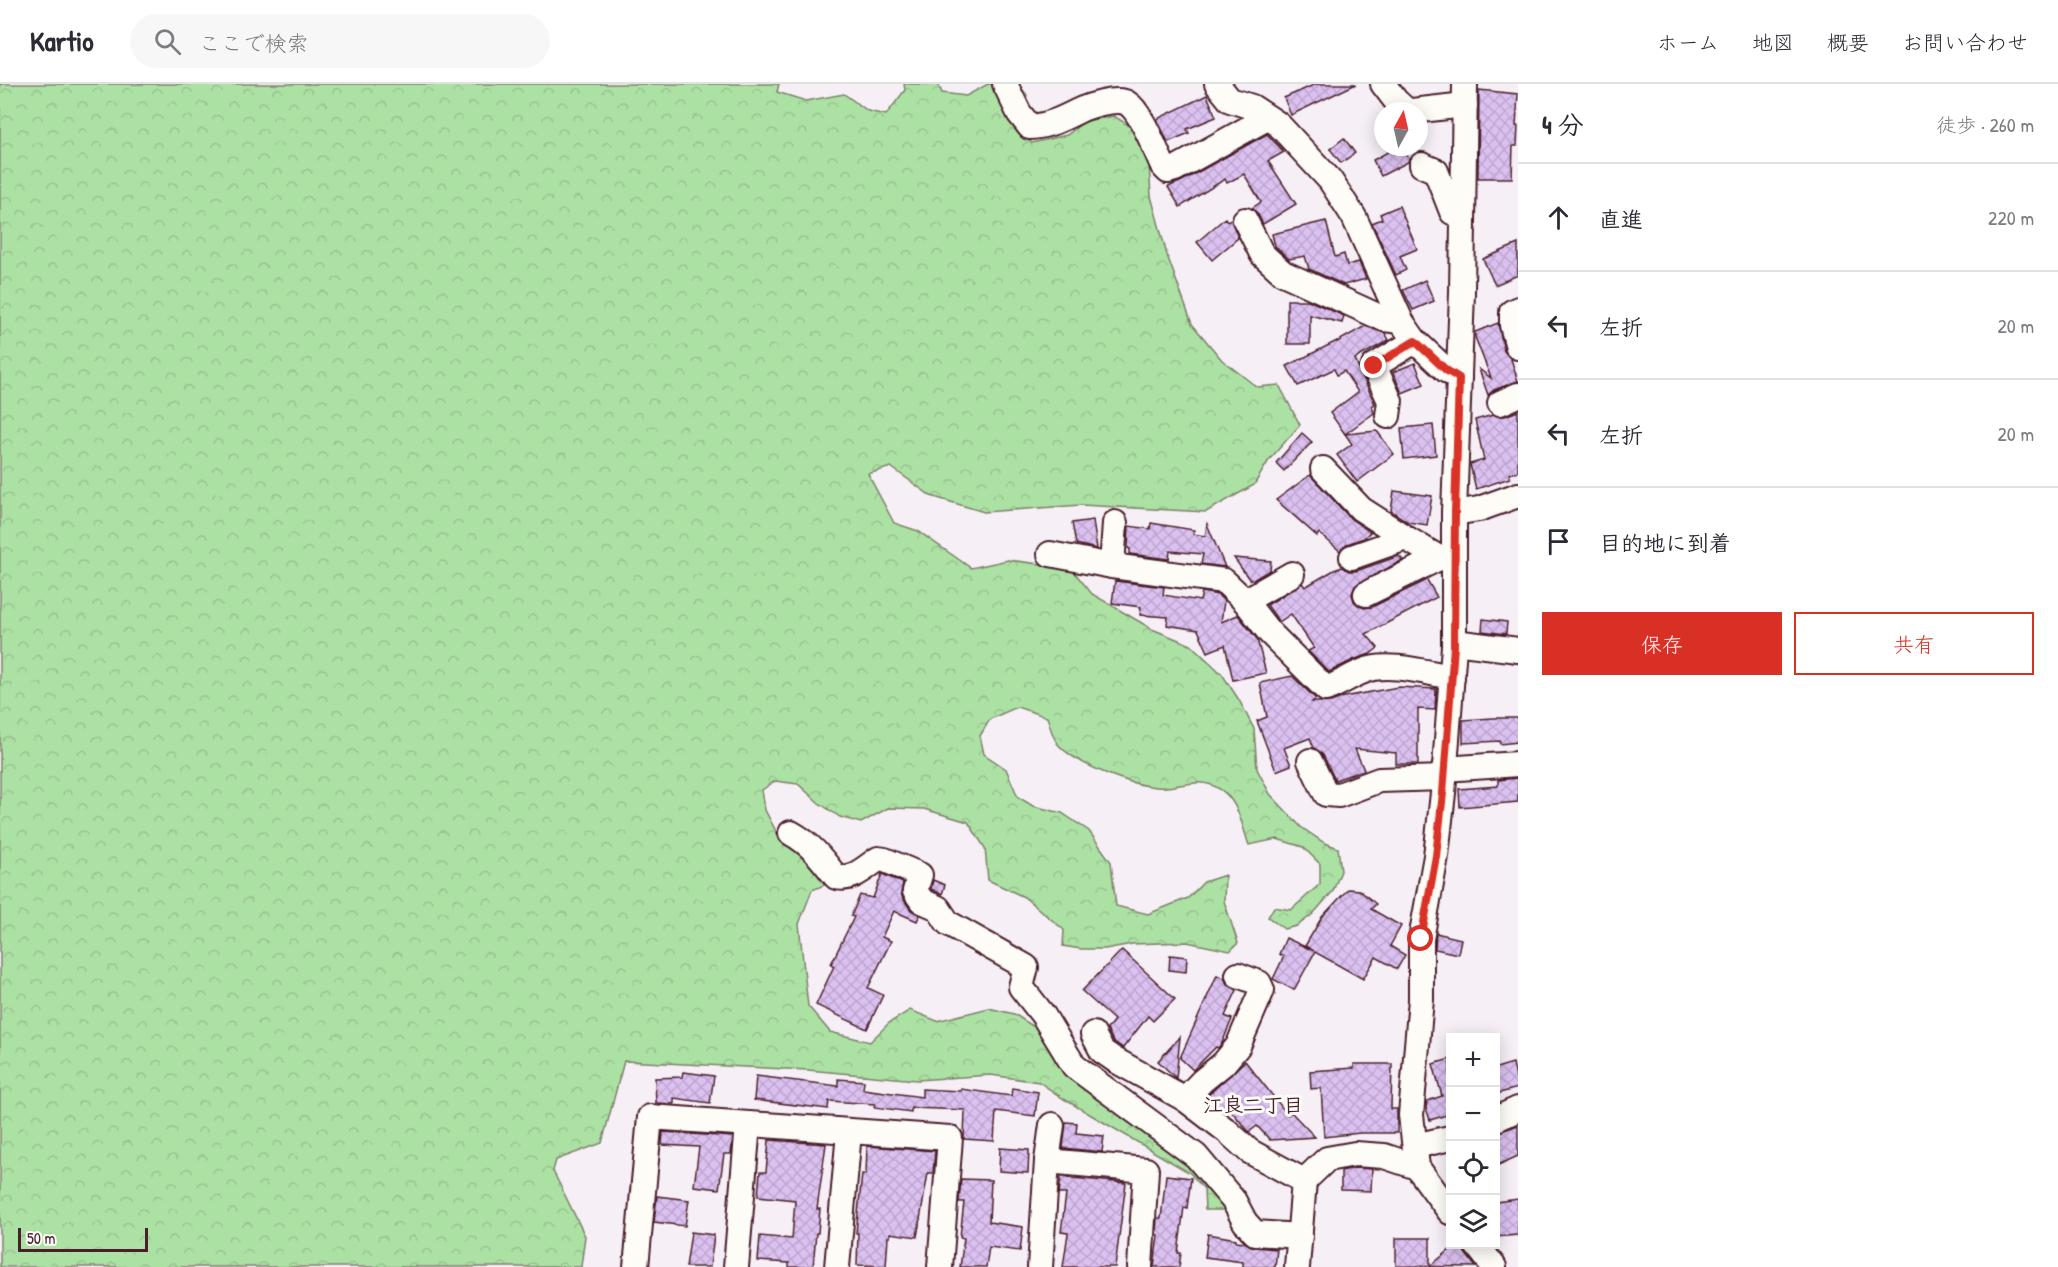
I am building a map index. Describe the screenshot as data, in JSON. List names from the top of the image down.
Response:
{
  "districts": ["江良二丁目"],
  "scale_bar": "50 m",
  "north": "top",
  "page": {
    "header": "Kartio",
    "search": "ここで検索",
    "nav": [
      "ホーム",
      "地図",
      "概要",
      "お問い合わせ"
    ],
    "heading": ["4 分", "徒歩 · 260 m"],
    "list": [
      ["直進", "220 m"],
      ["左折", "20 m"],
      ["左折", "20 m"],
      "目的地に到着"
    ],
    "buttons": ["保存", "共有"],
    "map_buttons": ["+", "−"],
    "scale": "50 m"
  }
}
